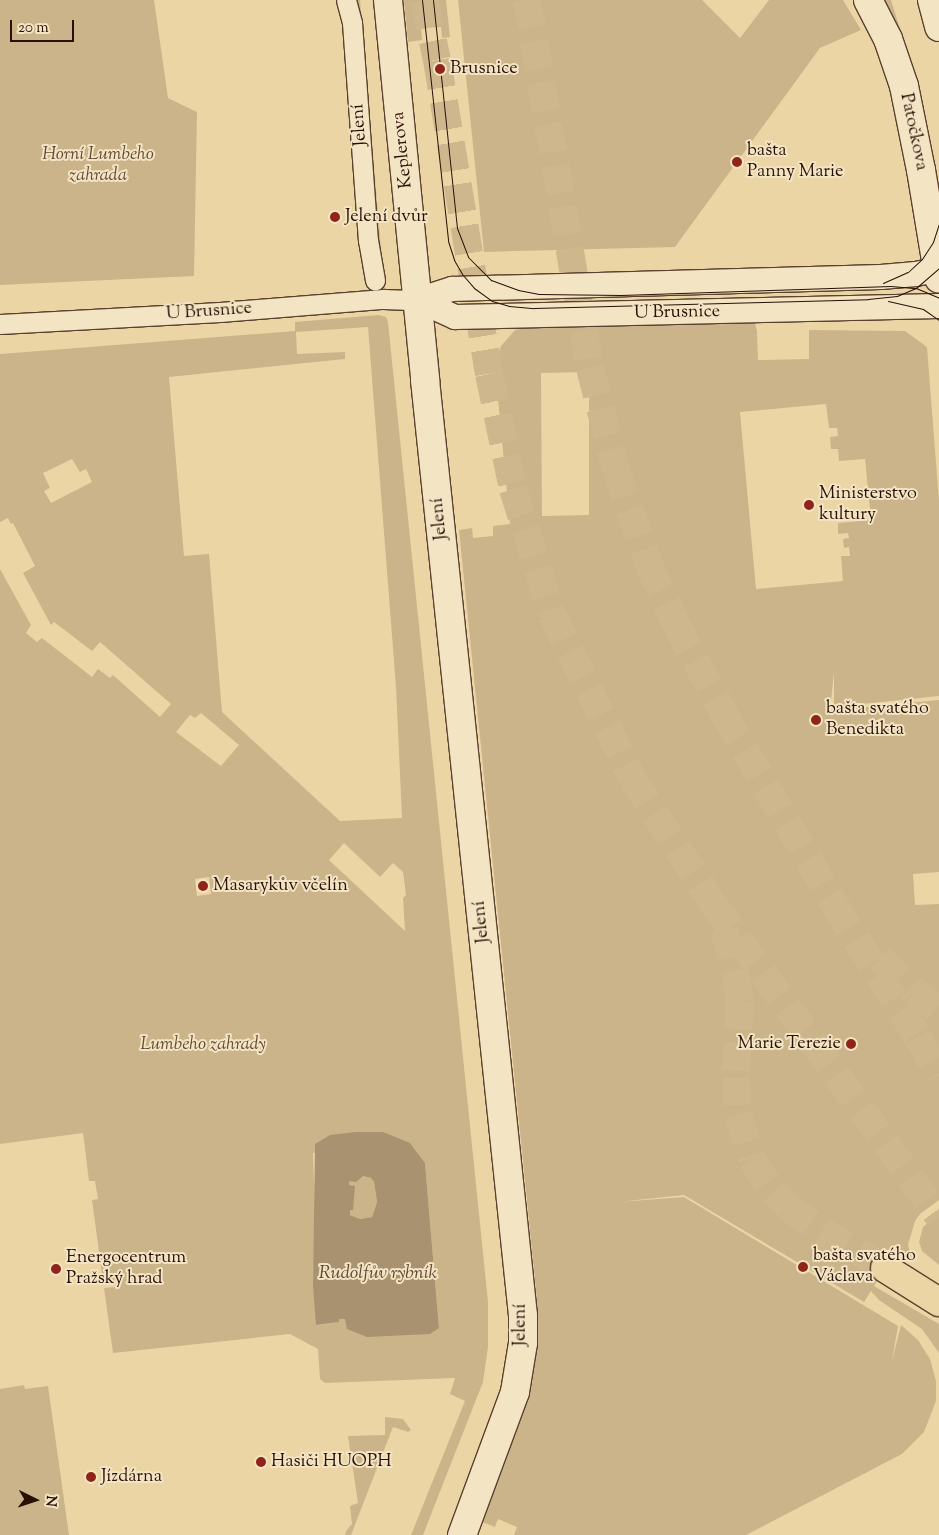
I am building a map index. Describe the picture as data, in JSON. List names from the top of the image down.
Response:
{
  "streets": {
    "main road": ["Jelení", "Patočkova", "Keplerova"],
    "street": ["U Brusnice"]
  },
  "crossings": [
    ["Jelení", "Keplerova"],
    ["Jelení", "U Brusnice"],
    ["Patočkova", "U Brusnice"],
    ["Keplerova", "U Brusnice"]
  ],
  "water": ["Rudolfův rybník"],
  "parks": ["Horní Lumbeho zahrada", "Lumbeho zahrady"],
  "places": [
    "Brusnice",
    "bašta Panny Marie",
    "Jelení dvůr",
    "Ministerstvo kultury",
    "bašta svatého Benedikta",
    "Masarykův včelín",
    "Marie Terezie",
    "bašta svatého Václava",
    "Energocentrum Pražský hrad",
    "Hasiči HUOPH",
    "Jízdárna"
  ],
  "scale_bar": "20 m",
  "north": "right"
}
